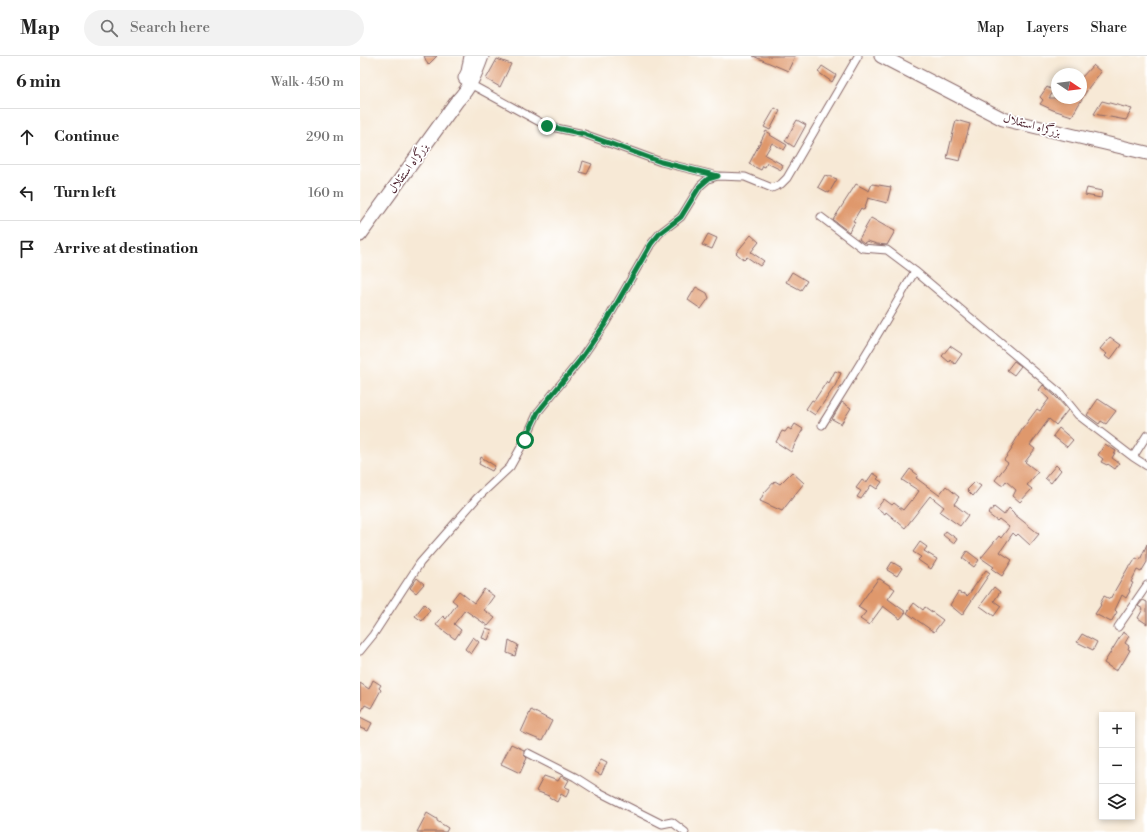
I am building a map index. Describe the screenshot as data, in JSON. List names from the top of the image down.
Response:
{
  "streets": {
    "highway": ["بزرگراه استقلال"]
  },
  "north": "right",
  "page": {
    "header": "Map",
    "search": "Search here",
    "nav": ["Map", "Layers", "Share"],
    "heading": ["6 min", "Walk · 450 m"],
    "list": [
      ["Continue", "290 m"],
      ["Turn left", "160 m"],
      "Arrive at destination"
    ],
    "map_buttons": ["+", "−"]
  }
}
